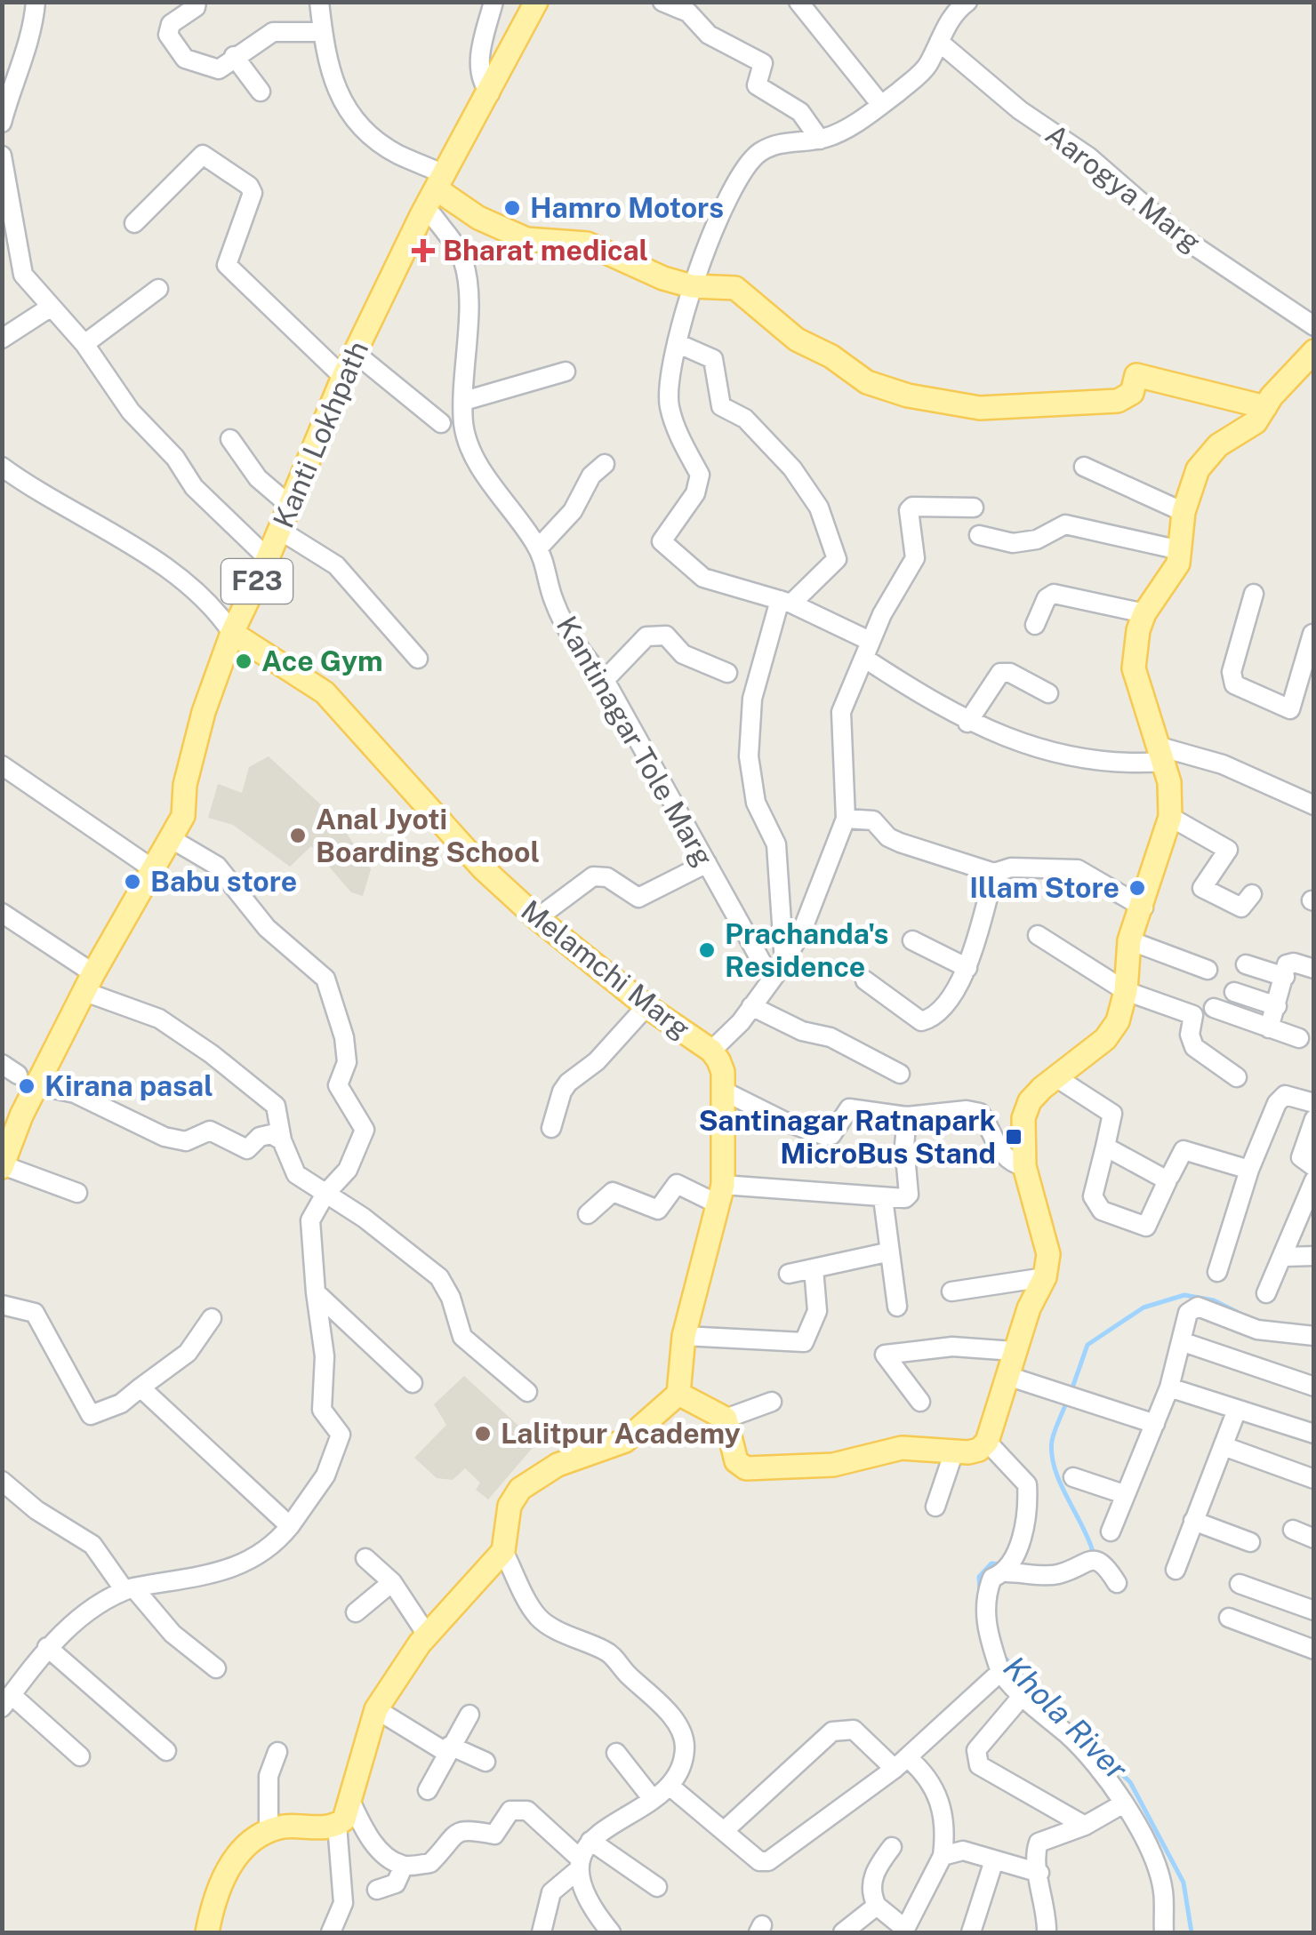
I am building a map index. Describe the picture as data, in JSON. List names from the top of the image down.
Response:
{
  "streets": {
    "main road": ["Kanti Lokhpath", "F23", "Melamchi Marg"],
    "street": ["Aarogya Marg", "Kantinagar Tole Marg"]
  },
  "crossings": [
    ["Kanti Lokhpath", "Kantinagar Tole Marg"],
    ["Kanti Lokhpath", "Melamchi Marg"]
  ],
  "water": ["Khola River"],
  "places": {
    "other": [
      "Hamro Motors",
      "Ace Gym",
      "Anal Jyoti Boarding School",
      "Babu store",
      "Illam Store",
      "Prachanda's Residence",
      "Kirana pasal",
      "Lalitpur Academy"
    ],
    "health": ["Bharat medical"],
    "transit": ["Santinagar Ratnapark MicroBus Stand"]
  }
}
